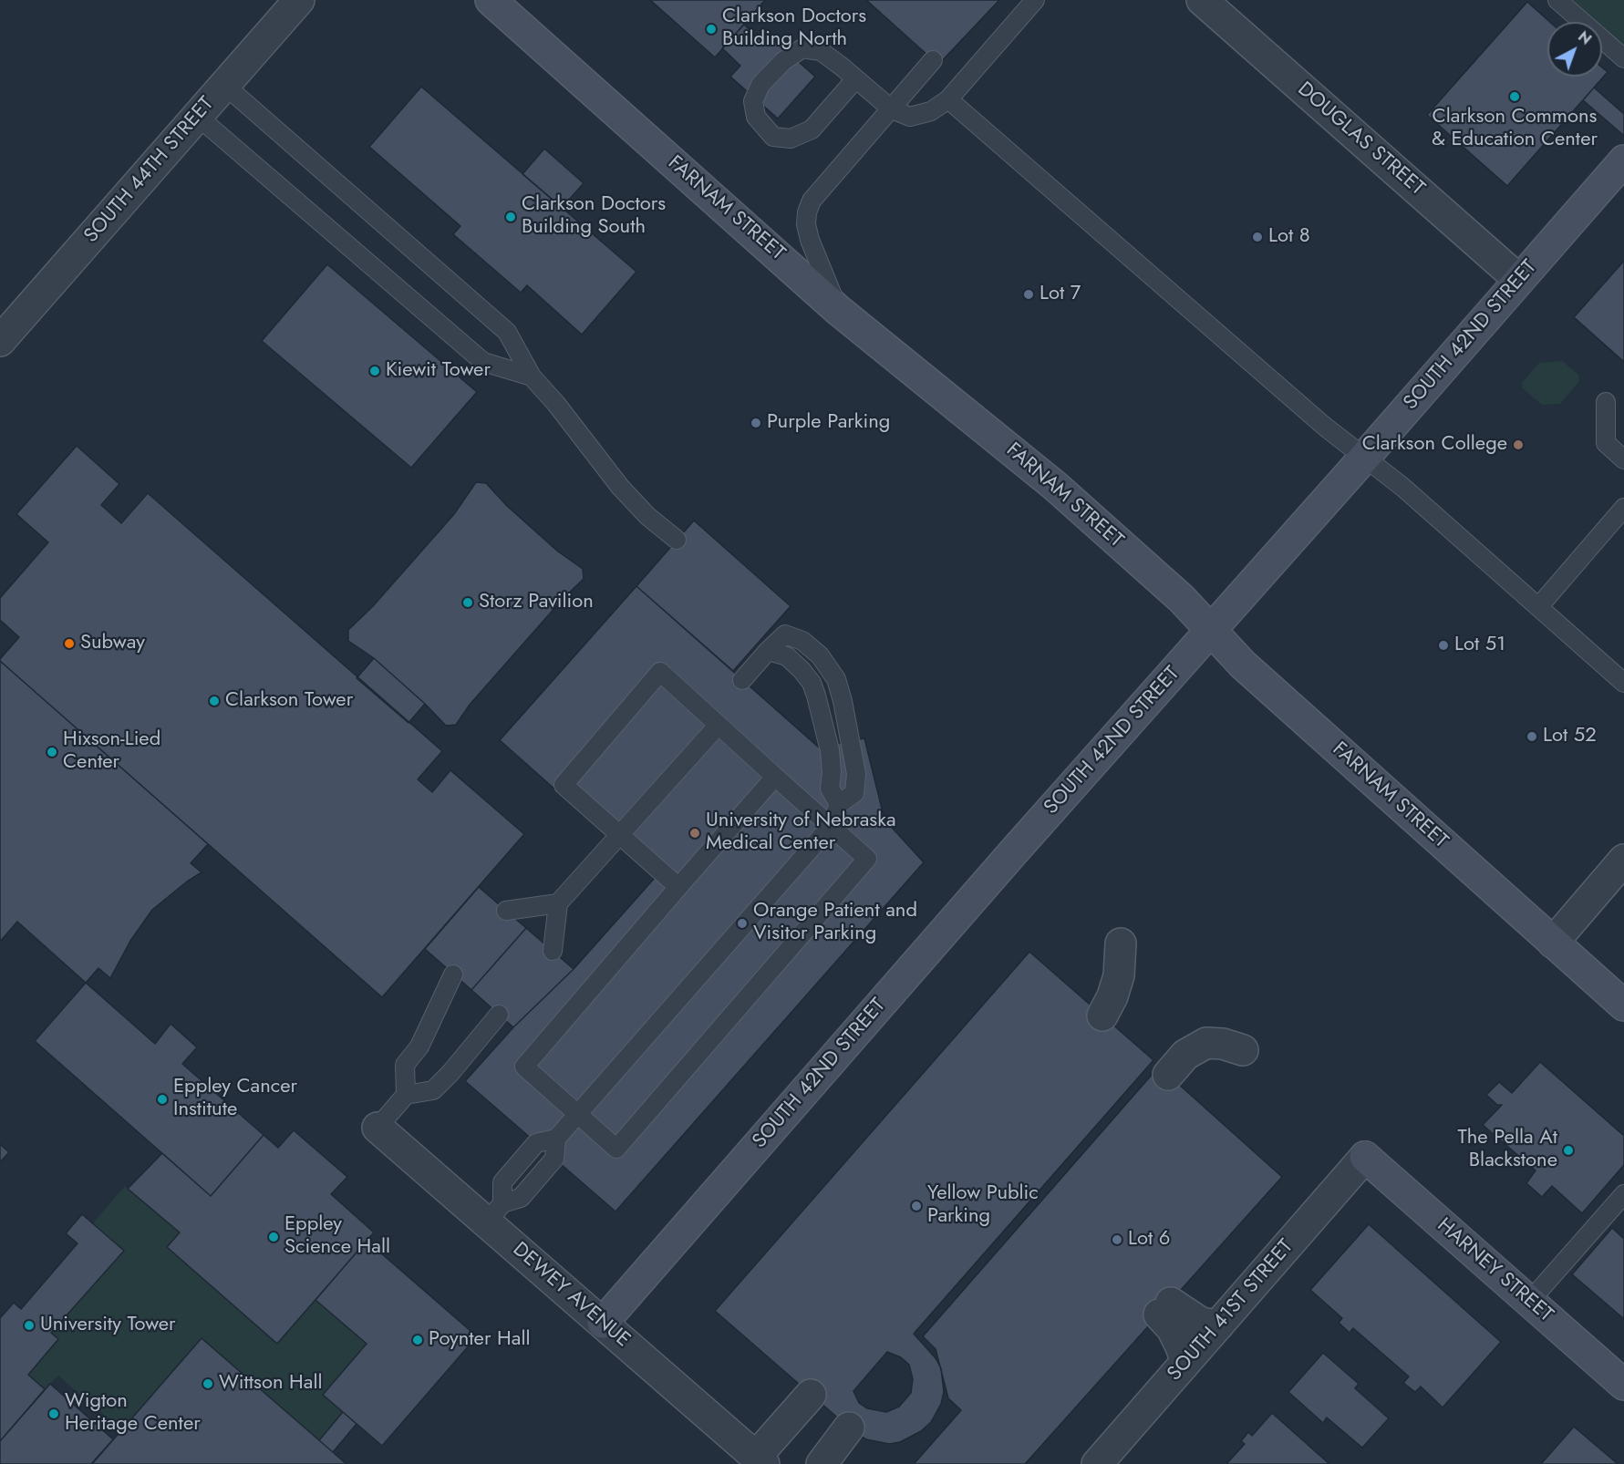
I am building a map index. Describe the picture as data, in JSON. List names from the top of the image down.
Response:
{
  "streets": {
    "main road": ["FARNAM STREET", "SOUTH 42ND STREET", "HARNEY STREET"],
    "street": [
      "DOUGLAS STREET",
      "SOUTH 44TH STREET",
      "DEWEY AVENUE",
      "SOUTH 41ST STREET"
    ]
  },
  "crossings": [
    ["DOUGLAS STREET", "SOUTH 42ND STREET"],
    ["FARNAM STREET", "SOUTH 42ND STREET"],
    ["SOUTH 42ND STREET", "DEWEY AVENUE"],
    ["HARNEY STREET", "SOUTH 41ST STREET"]
  ],
  "places": [
    "Clarkson Doctors Building North",
    "Clarkson Commons & Education Center",
    "Clarkson Doctors Building South",
    "Lot 8",
    "Lot 7",
    "Kiewit Tower",
    "Purple Parking",
    "Clarkson College",
    "Storz Pavilion",
    "Subway",
    "Lot 51",
    "Clarkson Tower",
    "Lot 52",
    "Hixson-Lied Center",
    "University of Nebraska Medical Center",
    "Orange Patient and Visitor Parking",
    "Eppley Cancer Institute",
    "The Pella At Blackstone",
    "Yellow Public Parking",
    "Eppley Science Hall",
    "Lot 6",
    "University Tower",
    "Poynter Hall",
    "Wittson Hall",
    "Wigton Heritage Center"
  ],
  "north": "top right"
}
